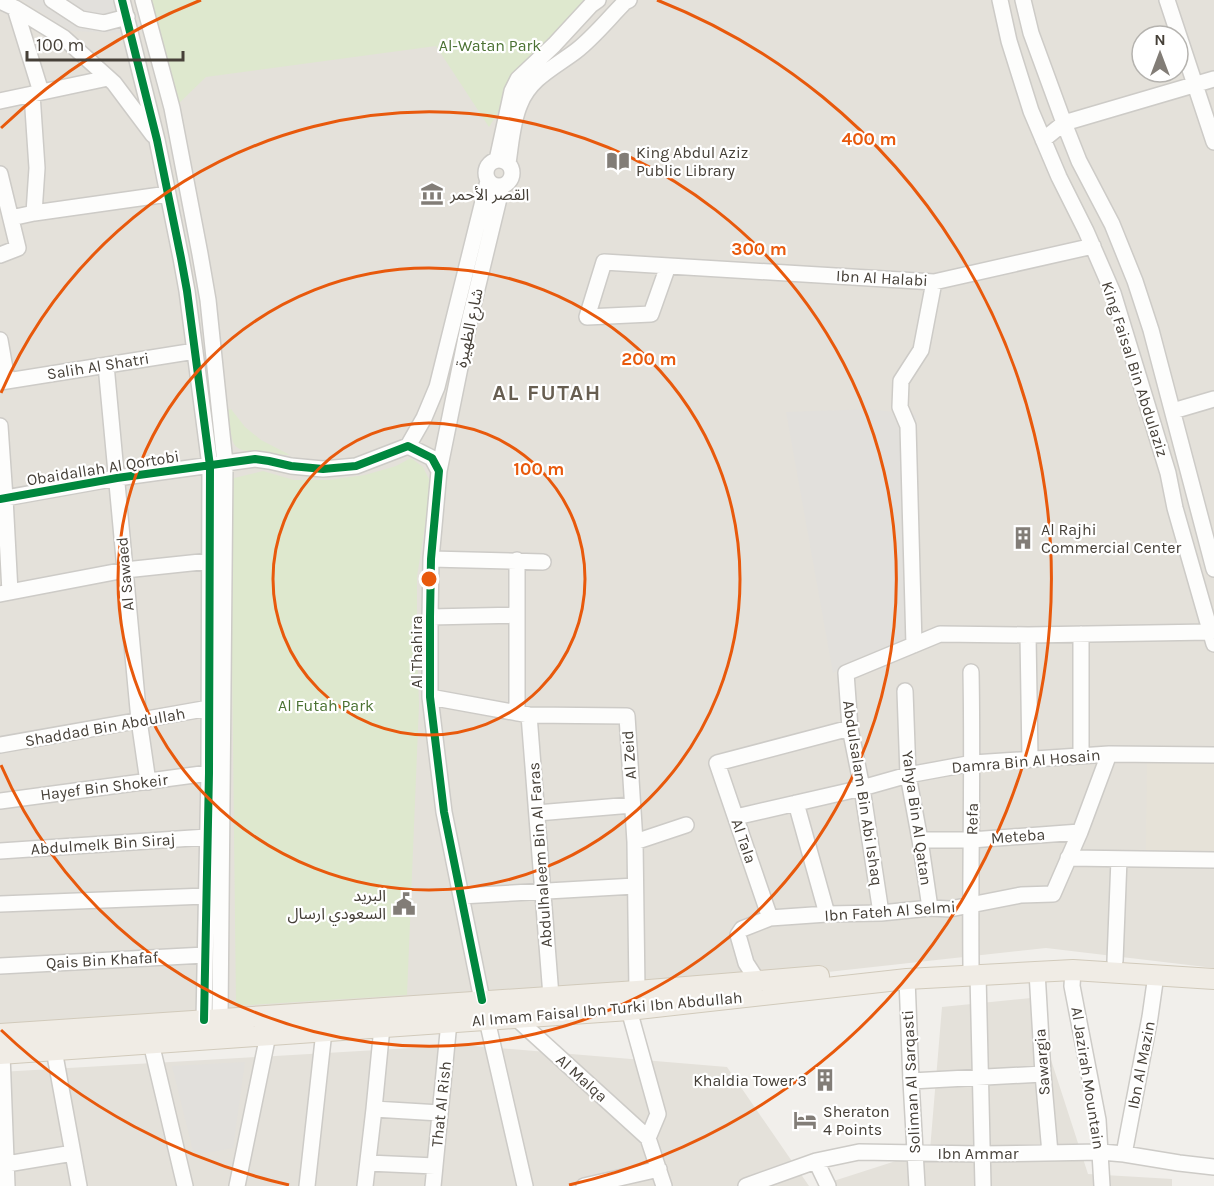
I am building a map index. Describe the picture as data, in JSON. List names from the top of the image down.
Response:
{
  "streets": {
    "main road": ["Al Imam Faisal Ibn Turki Ibn Abdullah"],
    "street": [
      "Ibn Al Halabi",
      "شارع الظهيرة",
      "Salih Al Shatri",
      "King Faisal Bin Abdulaziz",
      "Obaidallah Al Qortobi",
      "Al Sawaed",
      "Al Thahira",
      "Shaddad Bin Abdullah",
      "Al Zeid",
      "Damra Bin Al Hosain",
      "Hayef Bin Shokeir",
      "Abdulsalam Bin Abi Ishaq",
      "Yahya Bin Al Qatan",
      "Refa",
      "Meteba",
      "Al Tala",
      "Abdulmelk Bin Siraj",
      "Abdulhaleem Bin Al Faras",
      "Ibn Fateh Al Selmi",
      "Qais Bin Khafaf",
      "Sawargia",
      "Ibn Al Mazin",
      "Al Malqa",
      "Al Jazirah Mountain",
      "Soliman Al Sarqasti",
      "That Al Rish",
      "Ibn Ammar"
    ]
  },
  "crossings": [
    ["Ibn Al Halabi", "King Faisal Bin Abdulaziz"],
    ["شارع الظهيرة", "Al Thahira"],
    ["Salih Al Shatri", "Al Sawaed"],
    ["Obaidallah Al Qortobi", "Al Sawaed"],
    ["Al Sawaed", "Shaddad Bin Abdullah"],
    ["Al Sawaed", "Hayef Bin Shokeir"],
    ["Al Thahira", "Al Zeid"],
    ["Al Thahira", "Al Imam Faisal Ibn Turki Ibn Abdullah"],
    ["Al Zeid", "Abdulhaleem Bin Al Faras"],
    ["Al Zeid", "Al Imam Faisal Ibn Turki Ibn Abdullah"],
    ["Damra Bin Al Hosain", "Abdulsalam Bin Abi Ishaq"],
    ["Damra Bin Al Hosain", "Yahya Bin Al Qatan"],
    ["Damra Bin Al Hosain", "Refa"],
    ["Damra Bin Al Hosain", "Al Tala"],
    ["Damra Bin Al Hosain", "Ibn Fateh Al Selmi"],
    ["Abdulsalam Bin Abi Ishaq", "Al Tala"],
    ["Abdulsalam Bin Abi Ishaq", "Ibn Fateh Al Selmi"],
    ["Yahya Bin Al Qatan", "Meteba"],
    ["Yahya Bin Al Qatan", "Ibn Fateh Al Selmi"],
    ["Refa", "Meteba"],
    ["Refa", "Ibn Fateh Al Selmi"],
    ["Refa", "Al Imam Faisal Ibn Turki Ibn Abdullah"],
    ["Refa", "Ibn Ammar"],
    ["Meteba", "Ibn Fateh Al Selmi"],
    ["Al Tala", "Ibn Fateh Al Selmi"],
    ["Abdulhaleem Bin Al Faras", "Al Imam Faisal Ibn Turki Ibn Abdullah"],
    ["Ibn Fateh Al Selmi", "Al Imam Faisal Ibn Turki Ibn Abdullah"],
    ["Al Imam Faisal Ibn Turki Ibn Abdullah", "Sawargia"],
    ["Al Imam Faisal Ibn Turki Ibn Abdullah", "Ibn Al Mazin"],
    ["Al Imam Faisal Ibn Turki Ibn Abdullah", "Al Malqa"],
    ["Al Imam Faisal Ibn Turki Ibn Abdullah", "Al Jazirah Mountain"],
    ["Al Imam Faisal Ibn Turki Ibn Abdullah", "Soliman Al Sarqasti"],
    ["Al Imam Faisal Ibn Turki Ibn Abdullah", "That Al Rish"],
    ["Sawargia", "Ibn Ammar"],
    ["Ibn Al Mazin", "Ibn Ammar"],
    ["Al Jazirah Mountain", "Ibn Ammar"],
    ["Soliman Al Sarqasti", "Ibn Ammar"]
  ],
  "districts": ["AL FUTAH"],
  "parks": ["Al-Watan Park", "Al Futah Park"],
  "places": {
    "library": ["King Abdul Aziz Public Library"],
    "museum": ["القصر الأحمر"],
    "building": ["Al Rajhi Commercial Center", "Khaldia Tower 3"],
    "public building": ["البريد السعودي ارسال"],
    "hotel": ["Sheraton 4 Points"]
  },
  "scale_bar": "100 m",
  "north": "top",
  "rings": [
    "400 m",
    "300 m",
    "200 m",
    "100 m"
  ]
}
